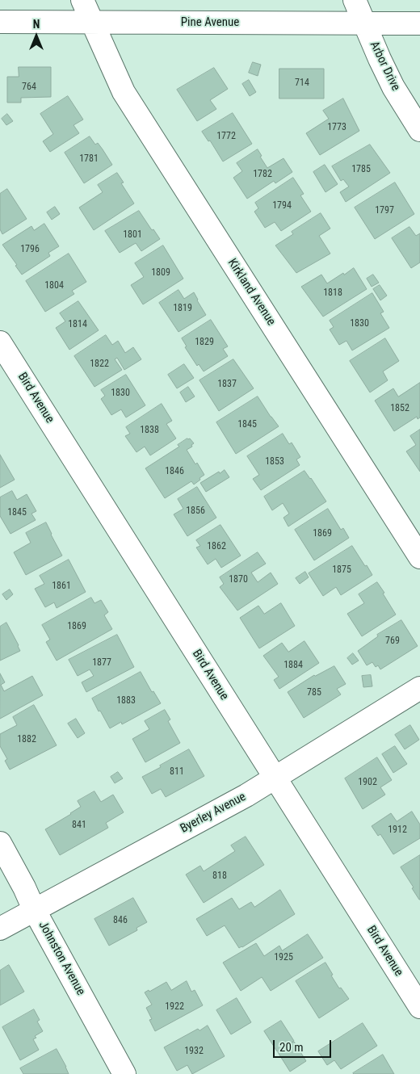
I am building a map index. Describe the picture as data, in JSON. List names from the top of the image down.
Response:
{
  "streets": {
    "street": [
      "Pine Avenue",
      "Arbor Drive",
      "Kirkland Avenue",
      "Bird Avenue",
      "Byerley Avenue",
      "Johnston Avenue"
    ]
  },
  "crossings": [
    ["Pine Avenue", "Arbor Drive"],
    ["Pine Avenue", "Kirkland Avenue"],
    ["Bird Avenue", "Byerley Avenue"],
    ["Byerley Avenue", "Johnston Avenue"]
  ],
  "house_numbers": [
    "714",
    "764",
    "1773",
    "1772",
    "1781",
    "1785",
    "1782",
    "1794",
    "1797",
    "1801",
    "1796",
    "1809",
    "1804",
    "1818",
    "1819",
    "1830",
    "1814",
    "1829",
    "1822",
    "1837",
    "1830",
    "1852",
    "1845",
    "1838",
    "1853",
    "1846",
    "1856",
    "1845",
    "1869",
    "1862",
    "1875",
    "1870",
    "1861",
    "1869",
    "769",
    "1877",
    "1884",
    "785",
    "1883",
    "1882",
    "811",
    "1902",
    "841",
    "1912",
    "818",
    "846",
    "1925",
    "1922",
    "1932"
  ],
  "scale_bar": "20 m",
  "north": "top"
}
